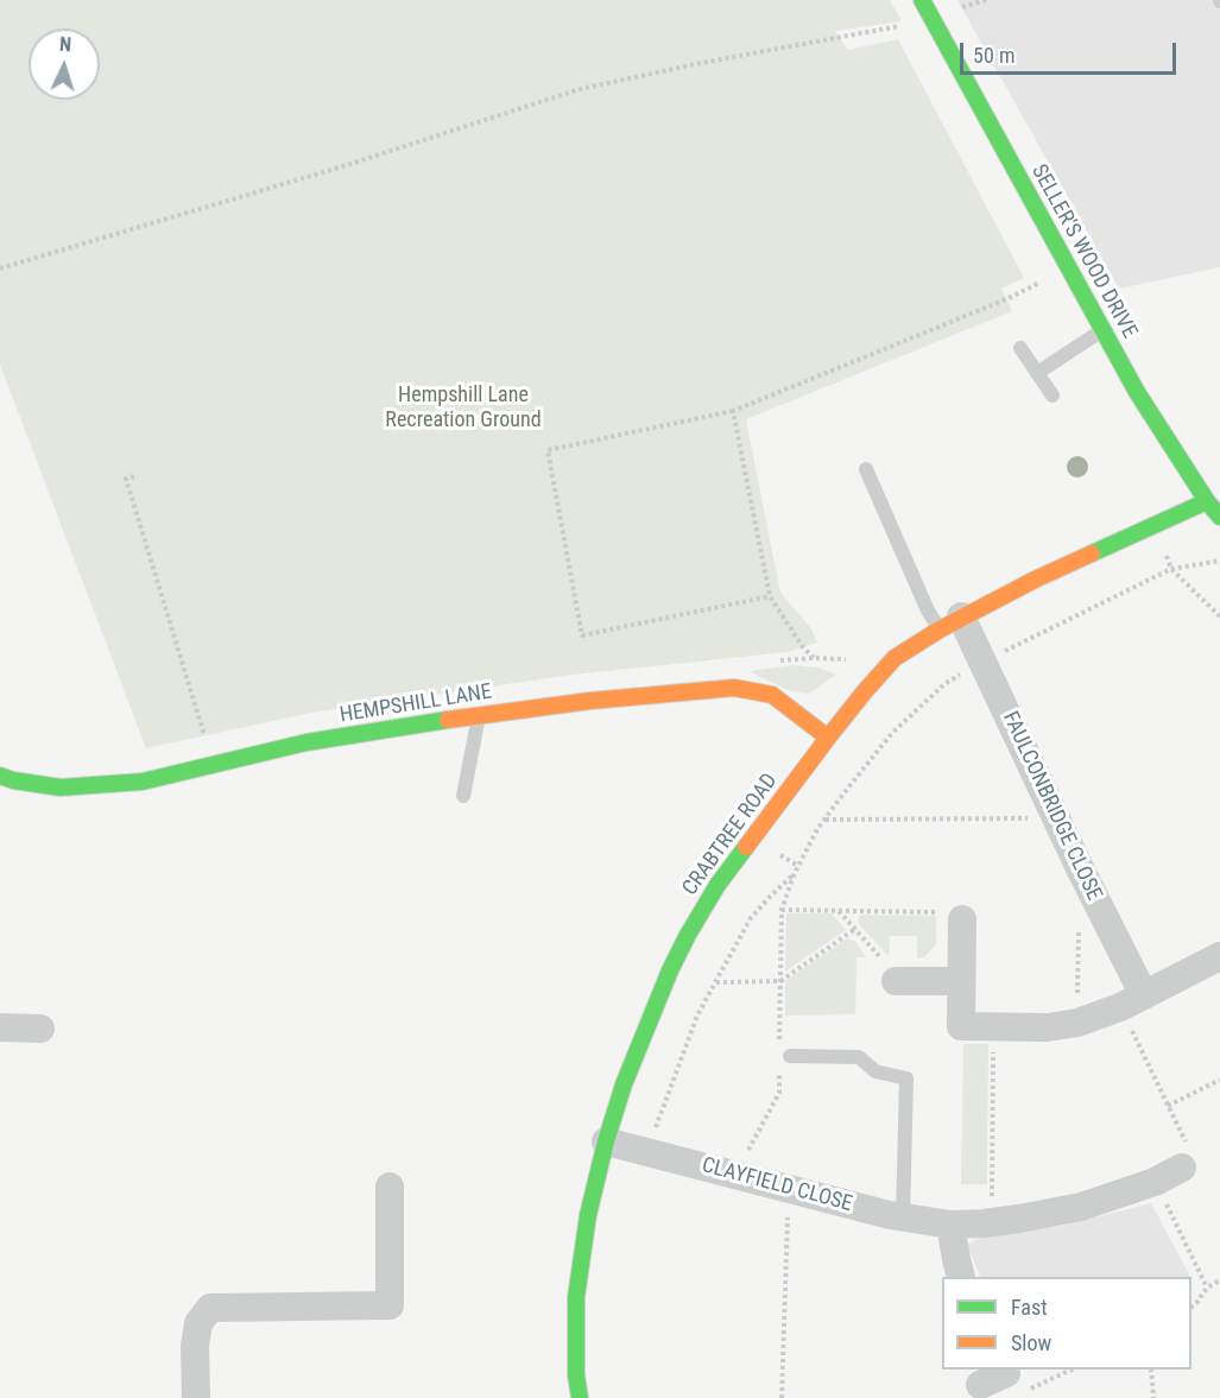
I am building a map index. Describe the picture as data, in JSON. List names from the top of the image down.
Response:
{
  "streets": {
    "street": [
      "SELLER'S WOOD DRIVE",
      "HEMPSHILL LANE",
      "FAULCONBRIDGE CLOSE",
      "CRABTREE ROAD",
      "CLAYFIELD CLOSE"
    ]
  },
  "crossings": [
    ["SELLER'S WOOD DRIVE", "CRABTREE ROAD"],
    ["HEMPSHILL LANE", "CRABTREE ROAD"],
    ["FAULCONBRIDGE CLOSE", "CRABTREE ROAD"],
    ["CRABTREE ROAD", "CLAYFIELD CLOSE"]
  ],
  "parks": ["Hempshill Lane Recreation Ground"],
  "legend": ["Fast", "Slow"],
  "scale_bar": "50 m",
  "north": "top"
}
